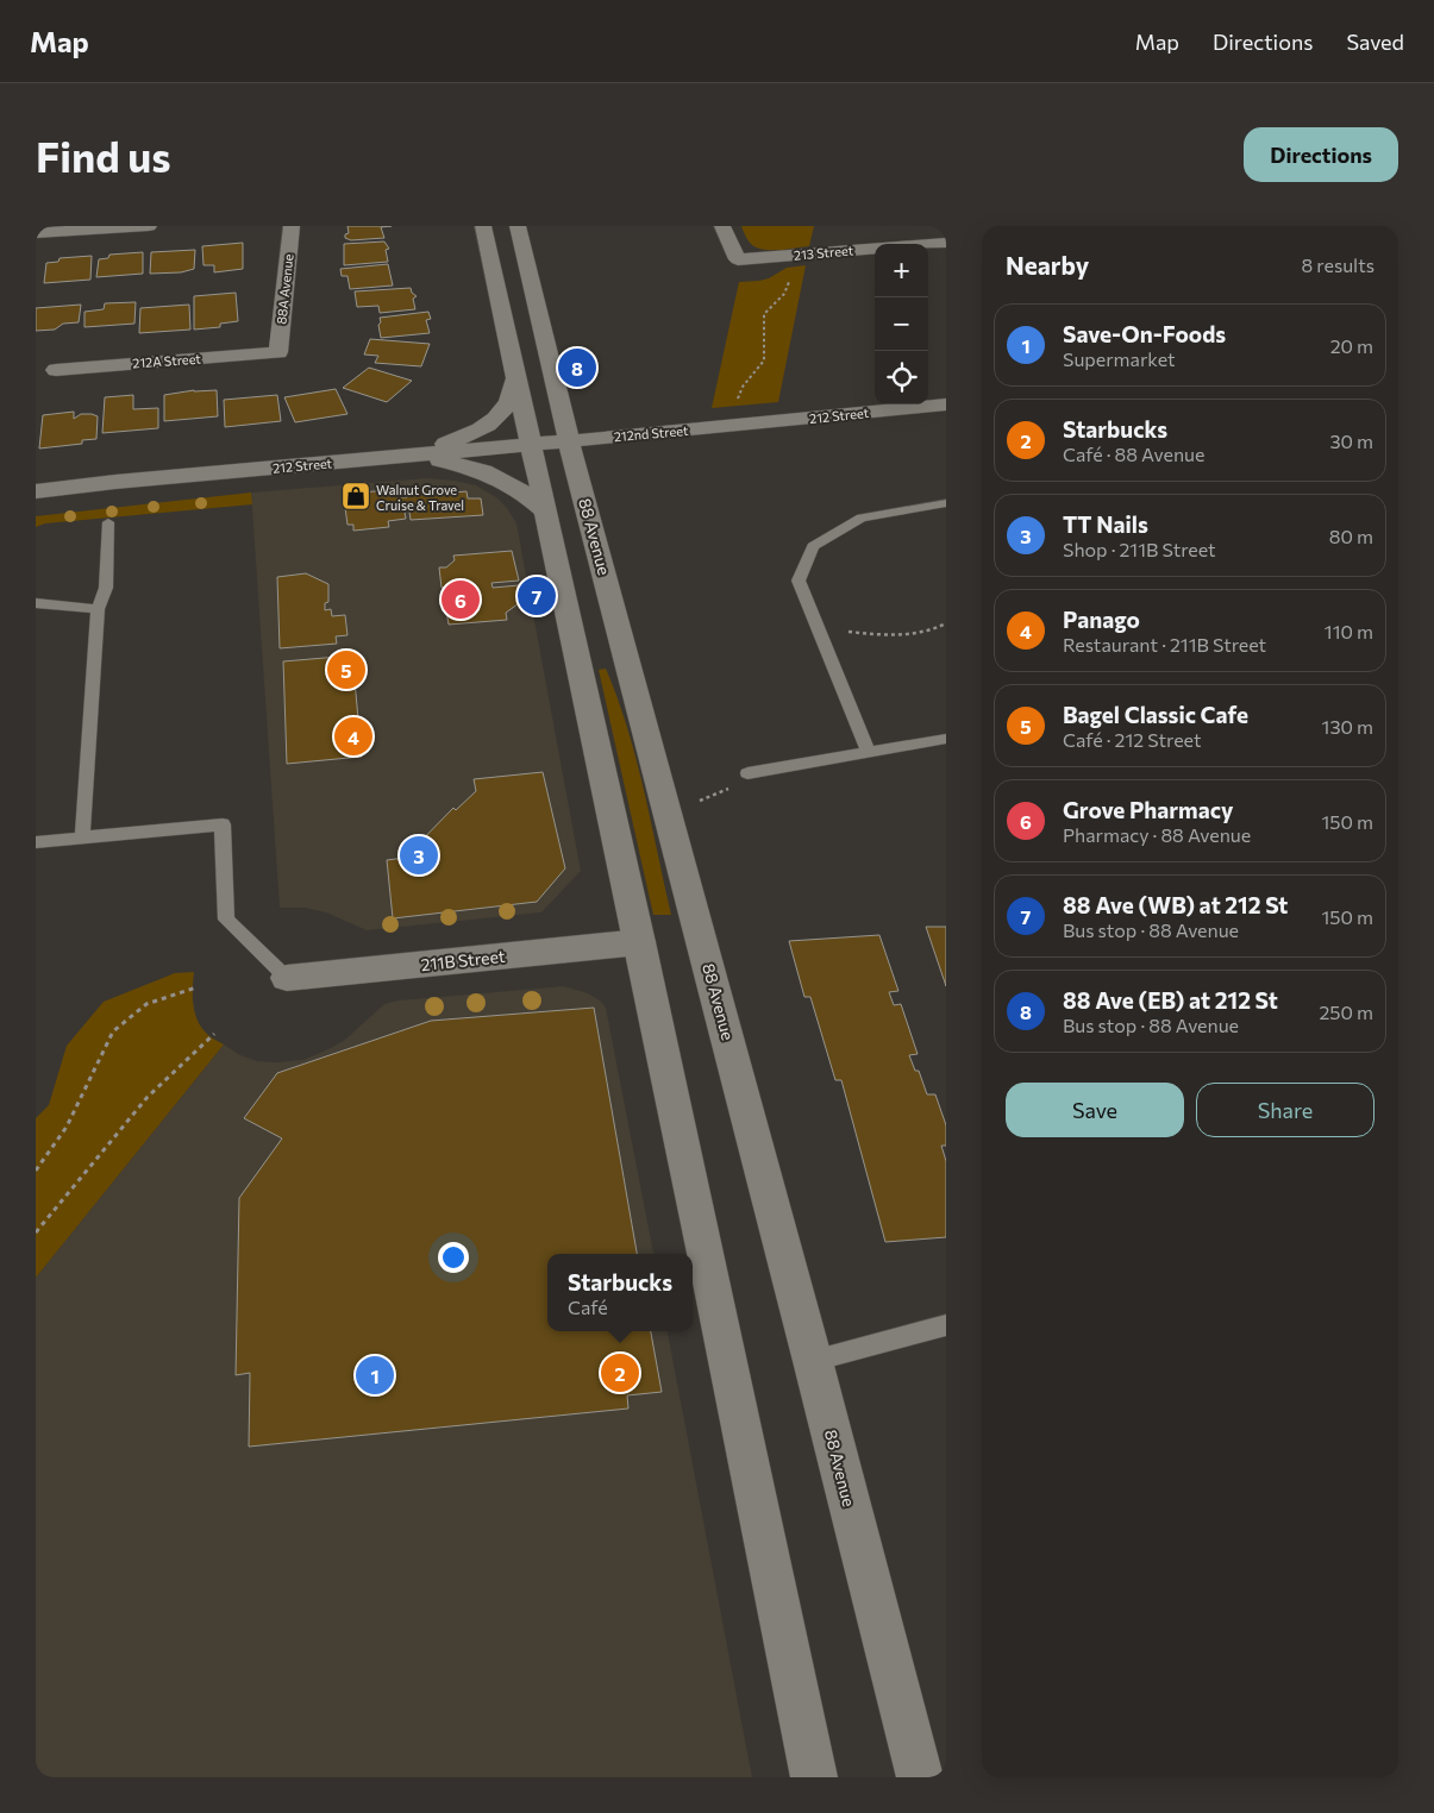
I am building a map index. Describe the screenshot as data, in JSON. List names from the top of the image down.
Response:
{
  "streets": {
    "main road": [
      "213 Street",
      "88A Avenue",
      "212A Street",
      "212 Street",
      "212nd Street",
      "88 Avenue",
      "211B Street"
    ]
  },
  "crossings": [
    ["88A Avenue", "212A Street"],
    ["212 Street", "212nd Street"],
    ["212 Street", "88 Avenue"],
    ["212nd Street", "88 Avenue"]
  ],
  "places": {
    "shop": ["Walnut Grove Cruise & Travel"]
  },
  "page": {
    "header": "Map",
    "nav": ["Map", "Directions", "Saved"],
    "buttons": [
      "Directions",
      ["Save", "Share"]
    ],
    "title": "Find us",
    "heading": ["Nearby", "8 results"],
    "map_buttons": ["+", "−"],
    "list": [
      {
        "mark": "1",
        "name": "Save-On-Foods",
        "note": "Supermarket",
        "value": "20 m"
      },
      {
        "mark": "2",
        "name": "Starbucks",
        "note": "Café · 88 Avenue",
        "value": "30 m"
      },
      {
        "mark": "3",
        "name": "TT Nails",
        "note": "Shop · 211B Street",
        "value": "80 m"
      },
      {
        "mark": "4",
        "name": "Panago",
        "note": "Restaurant · 211B Street",
        "value": "110 m"
      },
      {
        "mark": "5",
        "name": "Bagel Classic Cafe",
        "note": "Café · 212 Street",
        "value": "130 m"
      },
      {
        "mark": "6",
        "name": "Grove Pharmacy",
        "note": "Pharmacy · 88 Avenue",
        "value": "150 m"
      },
      {
        "mark": "7",
        "name": "88 Ave (WB) at 212 St",
        "note": "Bus stop · 88 Avenue",
        "value": "150 m"
      },
      {
        "mark": "8",
        "name": "88 Ave (EB) at 212 St",
        "note": "Bus stop · 88 Avenue",
        "value": "250 m"
      }
    ],
    "pins": [
      "8",
      "7",
      "6",
      "5",
      "4",
      "3",
      "2",
      "1"
    ],
    "popup": ["Starbucks", "Café"]
  }
}
